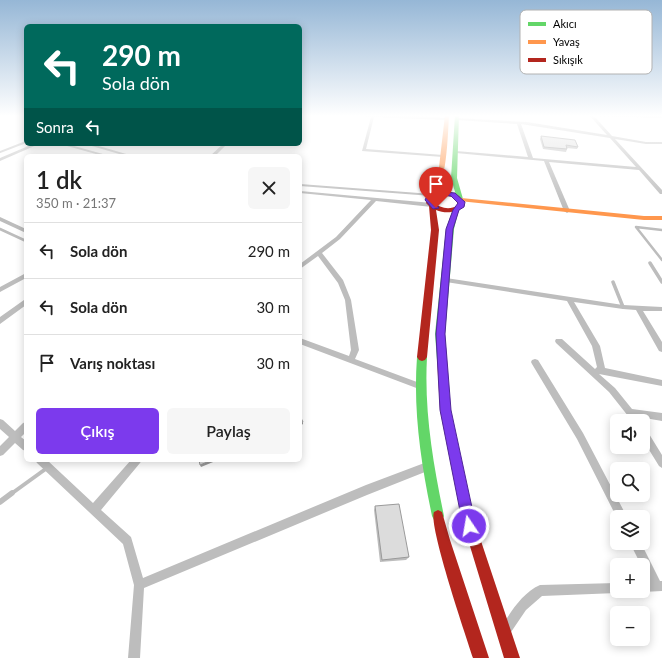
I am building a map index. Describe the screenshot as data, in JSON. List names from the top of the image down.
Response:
{
  "legend": ["Akıcı", "Yavaş", "Sıkışık"],
  "page": {
    "turn": ["290 m", "Sola dön"],
    "then": "Sonra",
    "heading": ["1 dk", "350 m · 21:37"],
    "list": [
      {
        "name": "Sola dön",
        "value": "290 m"
      },
      {
        "name": "Sola dön",
        "value": "30 m"
      },
      {
        "name": "Varış noktası",
        "value": "30 m"
      }
    ],
    "buttons": ["Çıkış", "Paylaş"],
    "map_buttons": ["+", "−"]
  }
}
